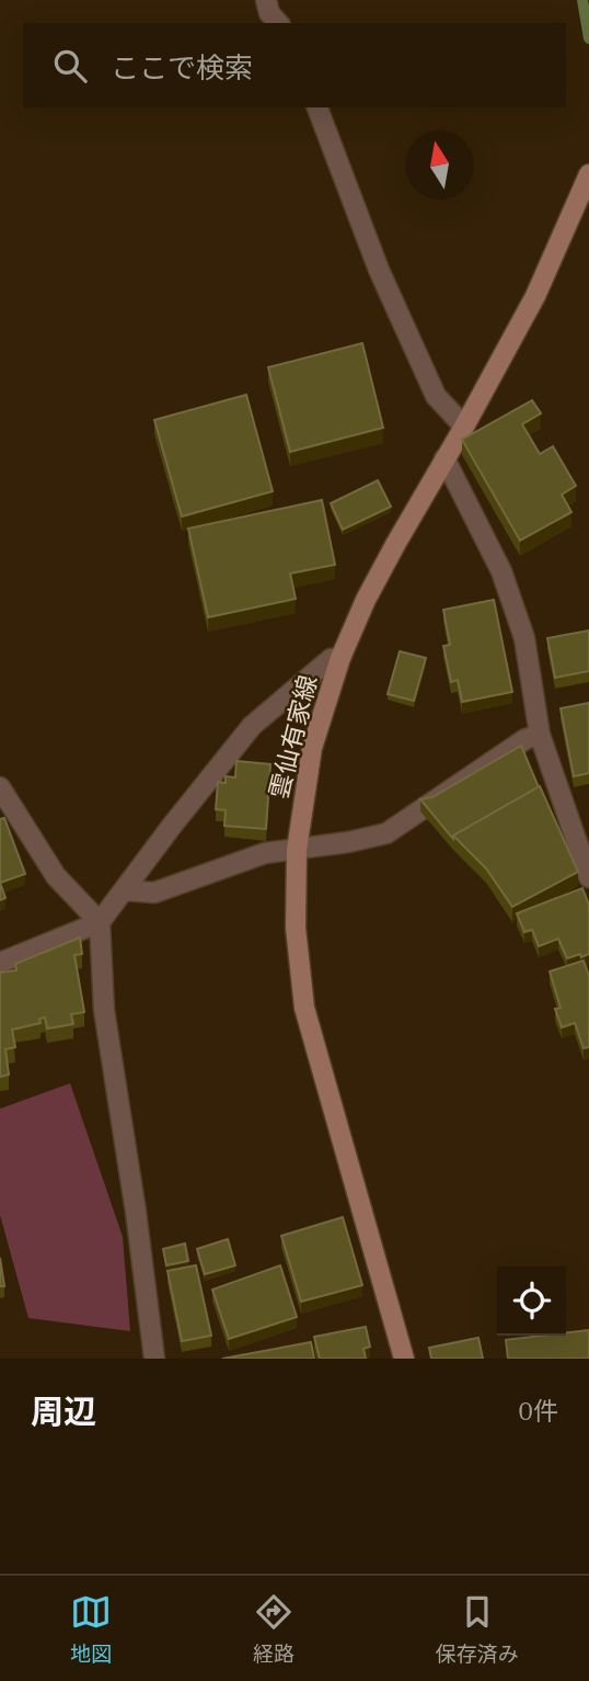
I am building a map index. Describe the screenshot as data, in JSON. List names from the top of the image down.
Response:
{
  "streets": {
    "main road": ["雲仙有家線"]
  },
  "north": "top",
  "page": {
    "search": "ここで検索",
    "heading": ["周辺", "0件"],
    "nav": ["地図", "経路", "保存済み"]
  }
}
